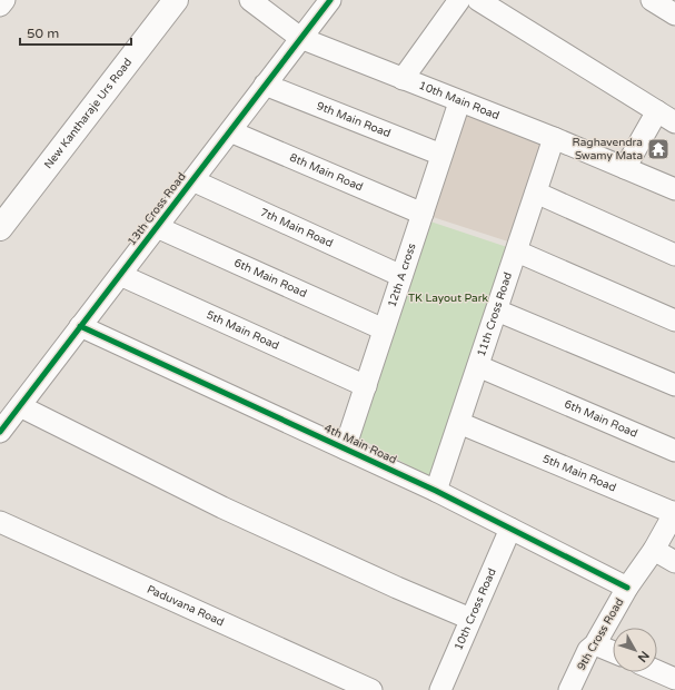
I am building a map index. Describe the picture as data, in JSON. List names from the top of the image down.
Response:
{
  "streets": {
    "main road": ["New Kantharaje Urs Road"],
    "street": [
      "10th Main Road",
      "9th Main Road",
      "8th Main Road",
      "13th Cross Road",
      "7th Main Road",
      "12th A cross",
      "6th Main Road",
      "11th Cross Road",
      "5th Main Road",
      "4th Main Road",
      "Paduvana Road",
      "10th Cross Road",
      "9th Cross Road"
    ]
  },
  "crossings": [
    ["10th Main Road", "13th Cross Road"],
    ["10th Main Road", "12th A cross"],
    ["10th Main Road", "11th Cross Road"],
    ["9th Main Road", "13th Cross Road"],
    ["9th Main Road", "12th A cross"],
    ["8th Main Road", "13th Cross Road"],
    ["8th Main Road", "12th A cross"],
    ["13th Cross Road", "7th Main Road"],
    ["13th Cross Road", "6th Main Road"],
    ["13th Cross Road", "5th Main Road"],
    ["13th Cross Road", "4th Main Road"],
    ["7th Main Road", "12th A cross"],
    ["12th A cross", "6th Main Road"],
    ["12th A cross", "5th Main Road"],
    ["12th A cross", "4th Main Road"],
    ["6th Main Road", "11th Cross Road"],
    ["11th Cross Road", "5th Main Road"],
    ["11th Cross Road", "4th Main Road"],
    ["5th Main Road", "9th Cross Road"],
    ["4th Main Road", "10th Cross Road"],
    ["4th Main Road", "9th Cross Road"]
  ],
  "parks": ["TK Layout Park"],
  "places": {
    "temple": ["Raghavendra Swamy Mata"]
  },
  "scale_bar": "50 m",
  "north": "bottom right"
}
